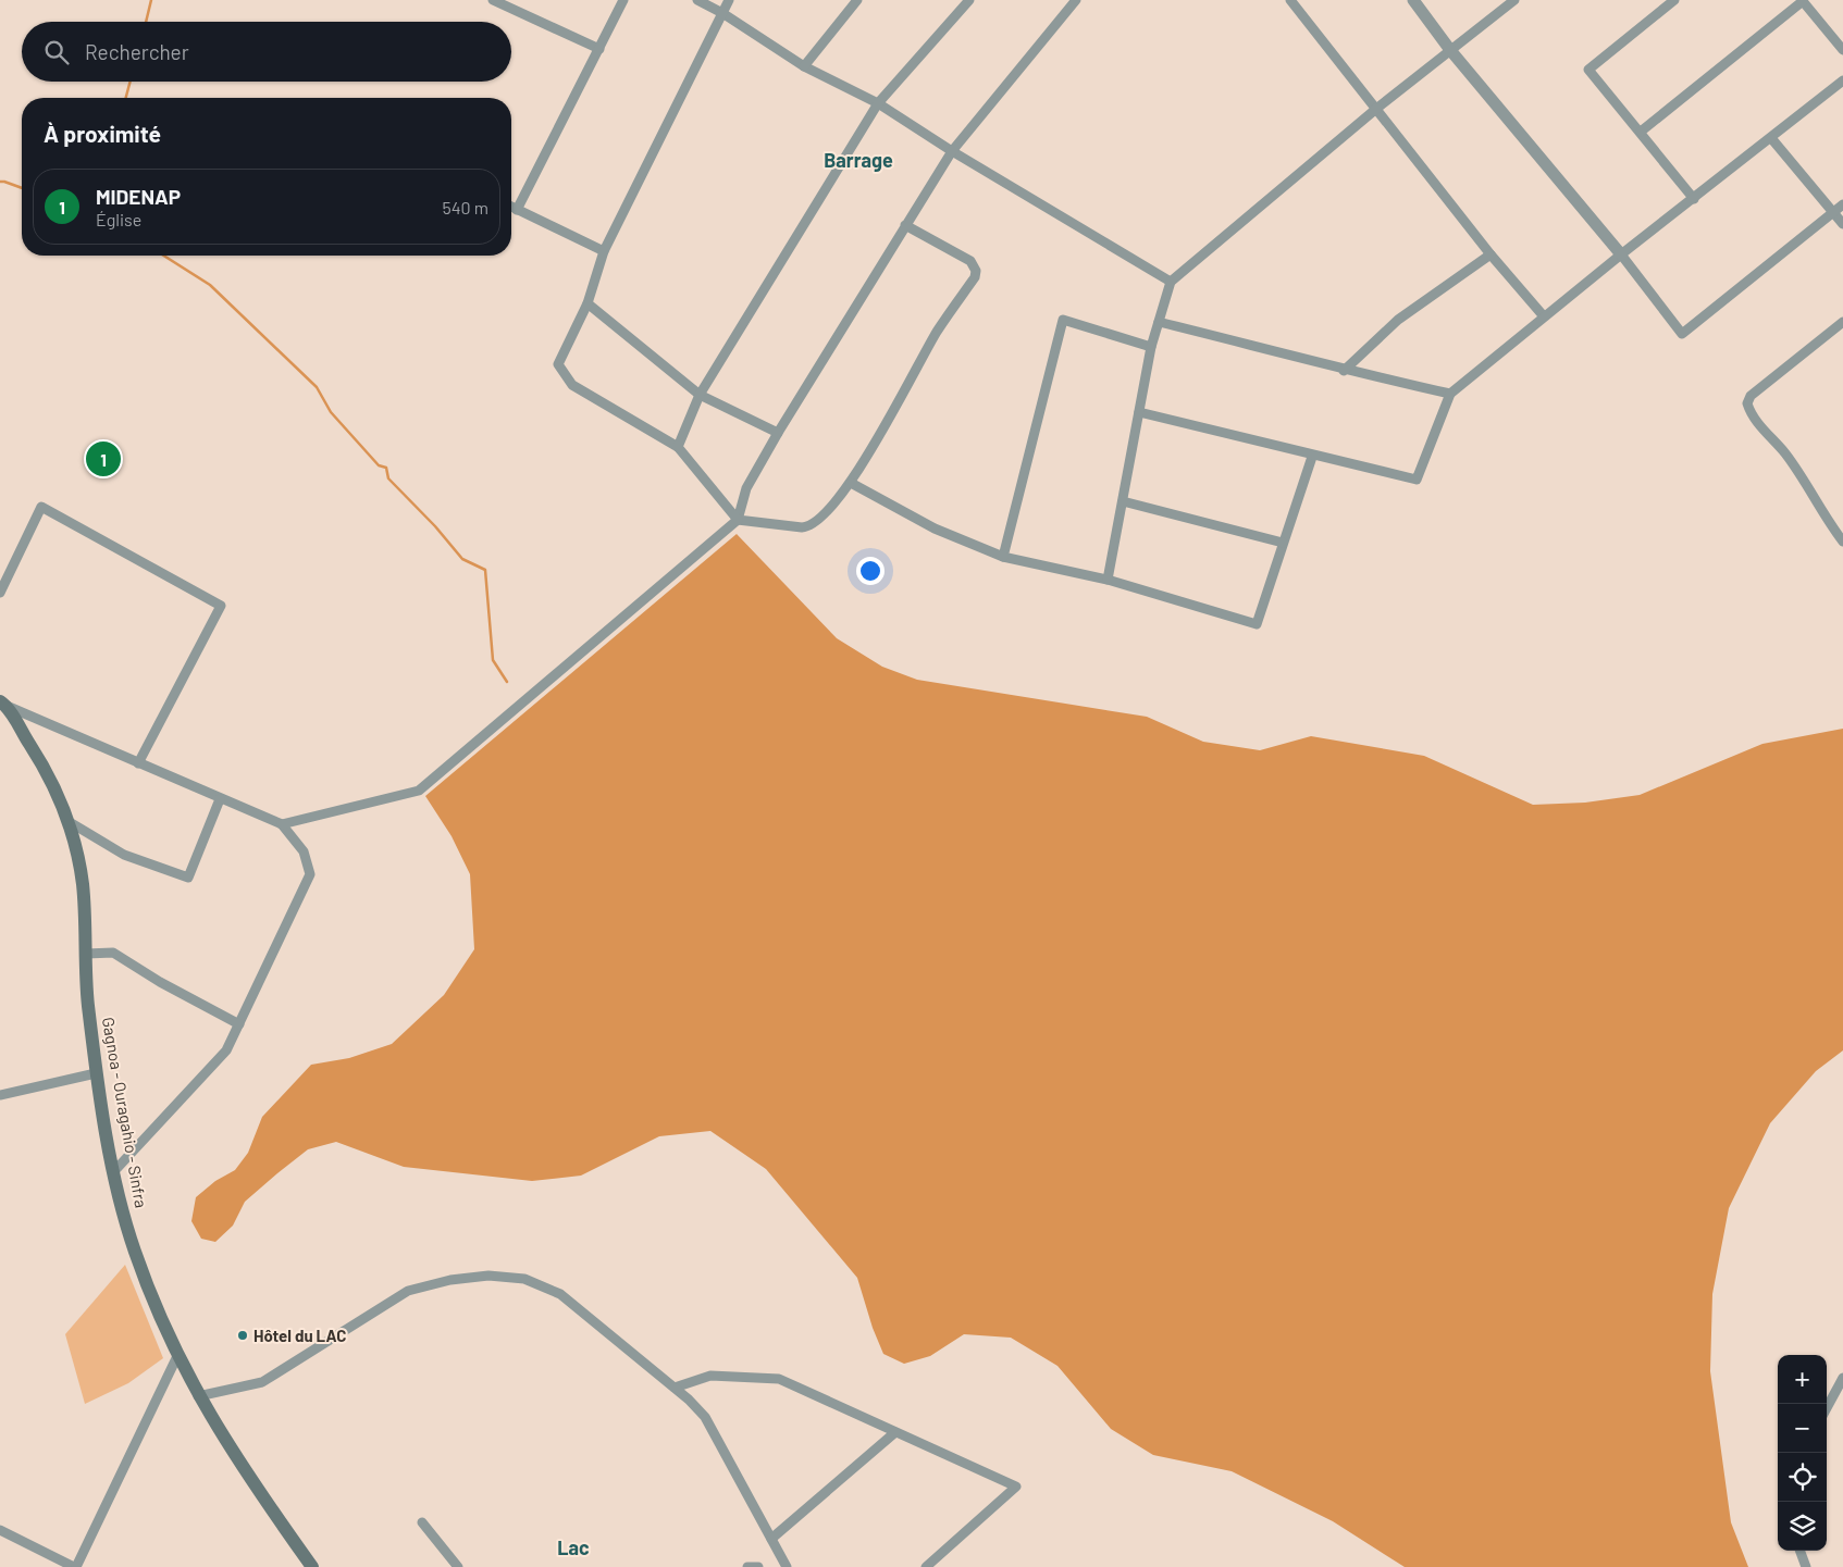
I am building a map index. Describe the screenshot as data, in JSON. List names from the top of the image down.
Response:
{
  "streets": {
    "main road": ["Gagnoa - Ouragahio - Sinfra"]
  },
  "districts": ["Barrage", "Lac"],
  "places": ["Hôtel du LAC"],
  "page": {
    "search": "Rechercher",
    "heading": "À proximité",
    "list": [
      {
        "mark": "1",
        "name": "MIDENAP",
        "note": "Église",
        "value": "540 m"
      }
    ],
    "pins": "1",
    "map_buttons": ["+", "−"]
  }
}
